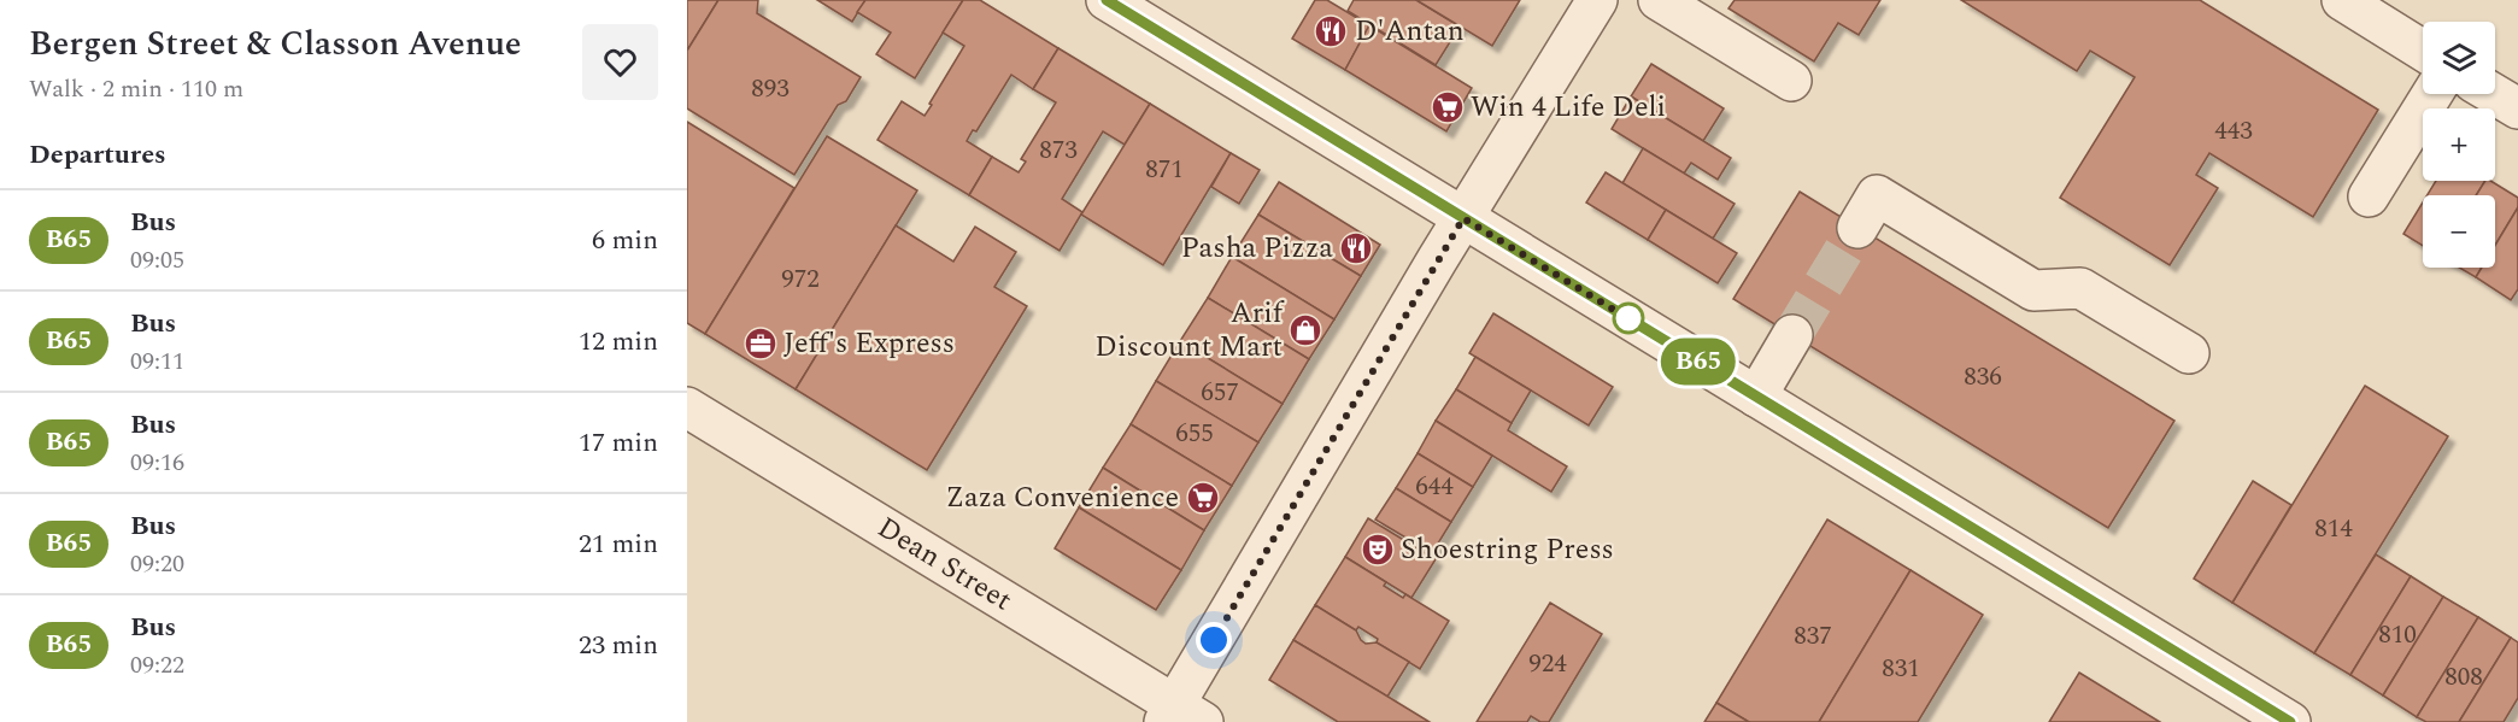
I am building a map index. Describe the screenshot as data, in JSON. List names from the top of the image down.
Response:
{
  "streets": {
    "street": ["Dean Street"]
  },
  "places": {
    "restaurant": ["D'Antan", "Pasha Pizza"],
    "supermarket": ["Win 4 Life Deli", "Zaza Convenience"],
    "shop": ["Arif Discount Mart"],
    "office": ["Jeff's Express"],
    "theatre": ["Shoestring Press"]
  },
  "lines": ["bus line B65"],
  "house_numbers": [
    "893",
    "443",
    "873",
    "871",
    "972",
    "836",
    "657",
    "655",
    "644",
    "814",
    "810",
    "837",
    "924",
    "831",
    "808"
  ],
  "page": {
    "heading": [
      ["Bergen Street & Classon Avenue", "Walk · 2 min · 110 m"],
      "Departures"
    ],
    "on_map": "B65",
    "map_buttons": ["+", "−"],
    "list": [
      {
        "mark": "B65",
        "name": "Bus",
        "note": "09:05",
        "value": "6 min"
      },
      {
        "mark": "B65",
        "name": "Bus",
        "note": "09:11",
        "value": "12 min"
      },
      {
        "mark": "B65",
        "name": "Bus",
        "note": "09:16",
        "value": "17 min"
      },
      {
        "mark": "B65",
        "name": "Bus",
        "note": "09:20",
        "value": "21 min"
      },
      {
        "mark": "B65",
        "name": "Bus",
        "note": "09:22",
        "value": "23 min"
      }
    ]
  }
}
